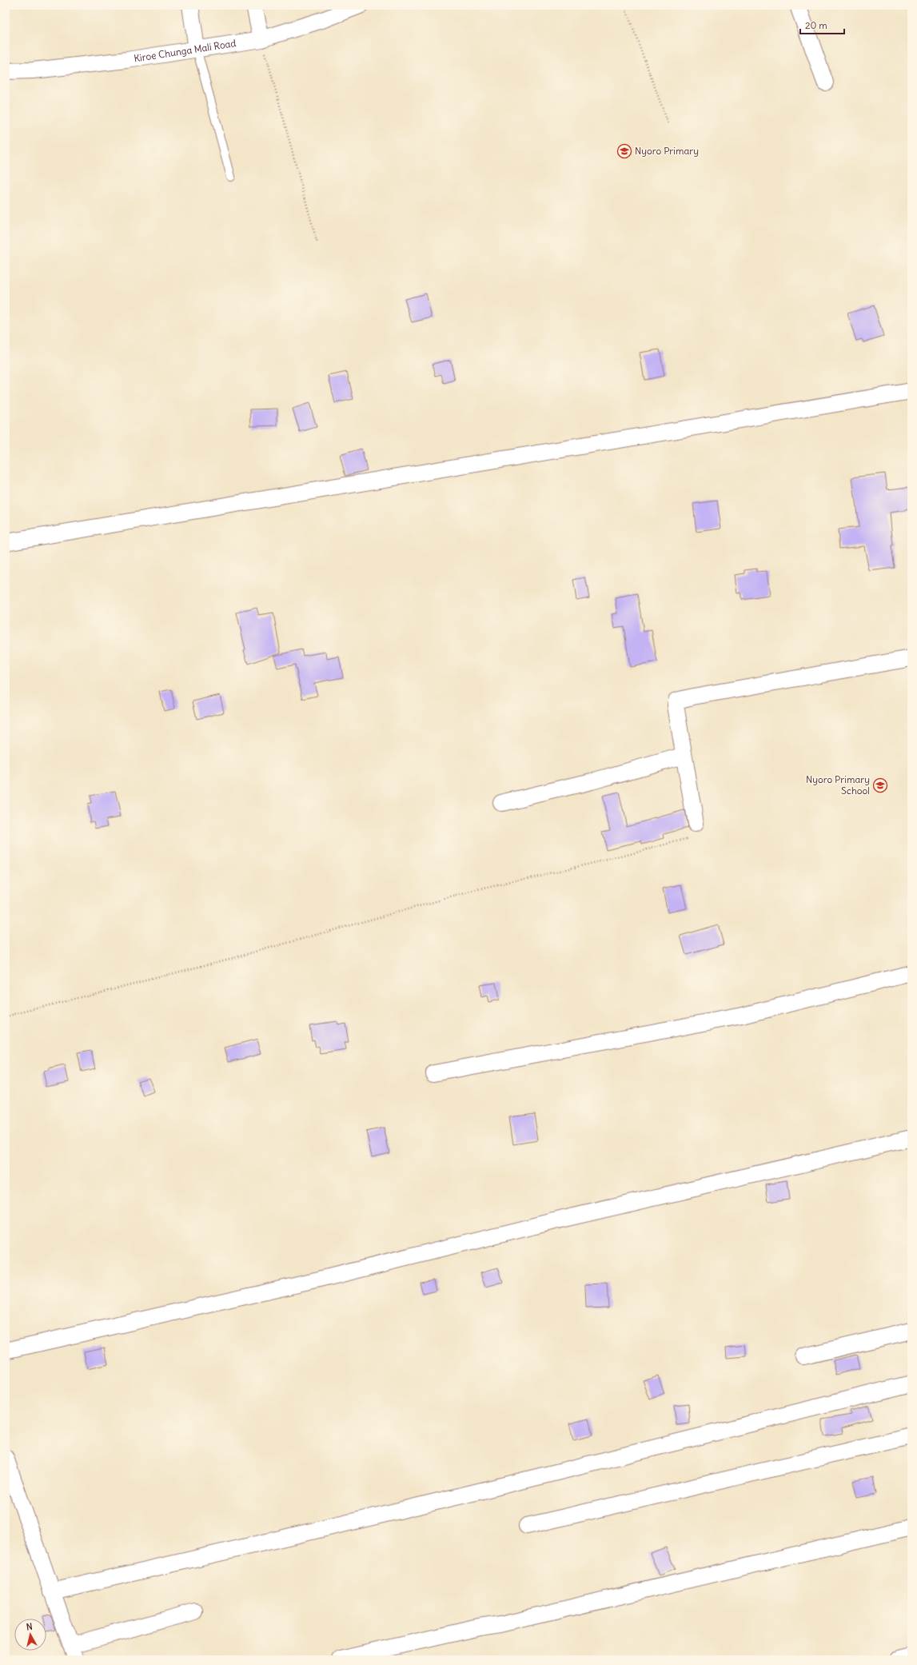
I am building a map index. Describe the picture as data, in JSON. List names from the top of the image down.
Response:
{
  "streets": {
    "street": ["Kiroe Chunga Mali Road"]
  },
  "places": {
    "school or university": ["Nyoro Primary", "Nyoro Primary School"]
  },
  "scale_bar": "20 m",
  "north": "top"
}
